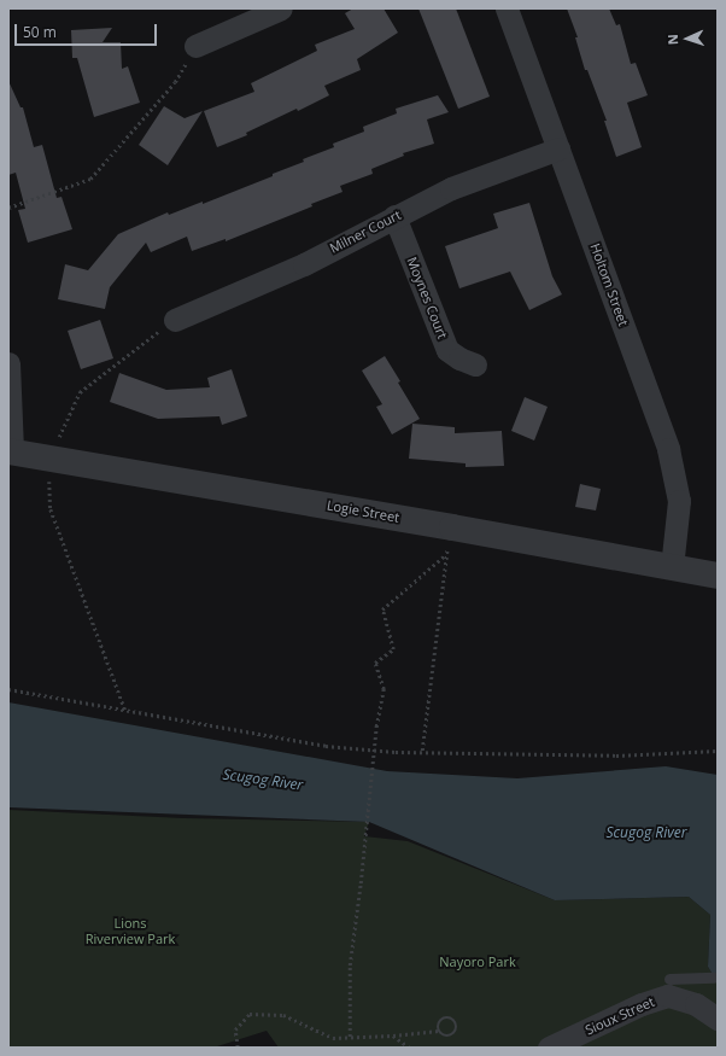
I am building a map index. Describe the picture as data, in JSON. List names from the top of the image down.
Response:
{
  "streets": {
    "street": [
      "Milner Court",
      "Holtom Street",
      "Moynes Court",
      "Logie Street",
      "Sioux Street"
    ]
  },
  "crossings": [
    ["Milner Court", "Holtom Street"],
    ["Milner Court", "Moynes Court"],
    ["Holtom Street", "Logie Street"]
  ],
  "water": ["Scugog River"],
  "parks": ["Lions Riverview Park", "Nayoro Park"],
  "scale_bar": "50 m",
  "north": "left"
}
